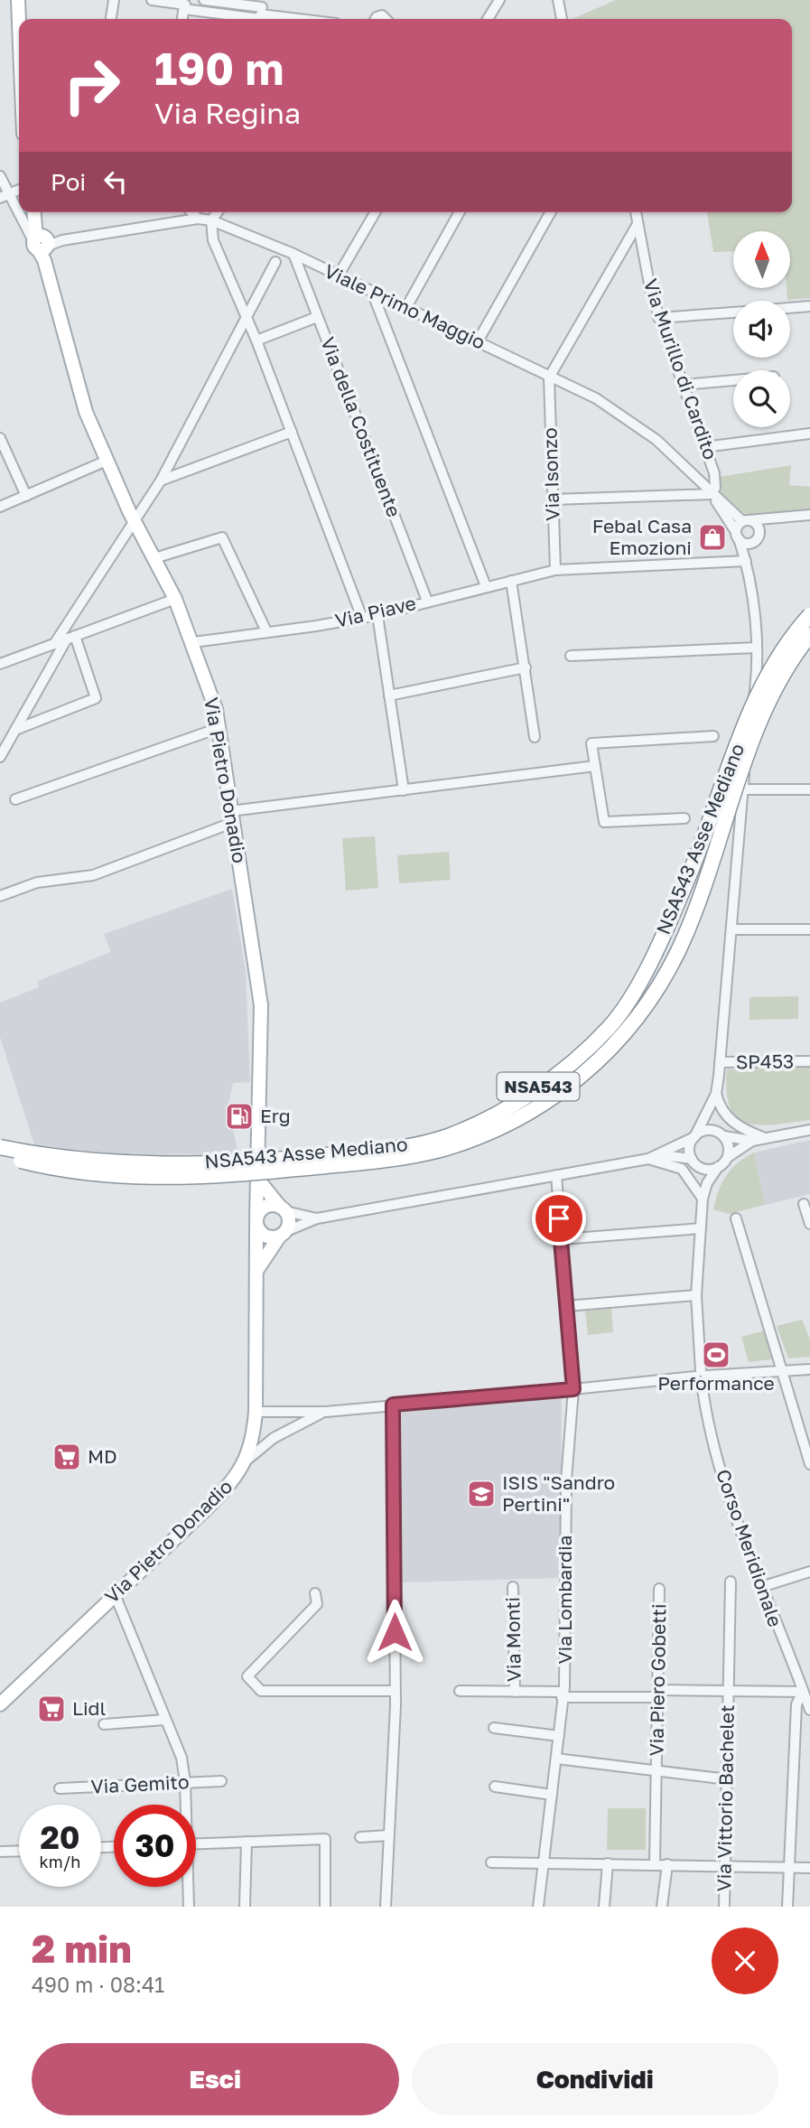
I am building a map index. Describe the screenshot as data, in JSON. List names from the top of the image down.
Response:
{
  "streets": {
    "highway": ["NSA543 Asse Mediano", "NSA543"],
    "main road": ["Via Pietro Donadio"],
    "street": [
      "Viale Primo Maggio",
      "Via Murillo di Cardito",
      "Via della Costituente",
      "Via Isonzo",
      "Via Piave",
      "SP453",
      "Corso Meridionale",
      "Via Lombardia",
      "Via Monti",
      "Via Piero Gobetti",
      "Via Gemito",
      "Via Vittorio Bachelet"
    ]
  },
  "crossings": [
    ["Viale Primo Maggio", "Via Murillo di Cardito"],
    ["Viale Primo Maggio", "Via della Costituente"],
    ["Viale Primo Maggio", "Via Isonzo"],
    ["Viale Primo Maggio", "Via Pietro Donadio"],
    ["Via della Costituente", "Via Piave"],
    ["Via Isonzo", "Via Piave"],
    ["Via Piave", "Via Pietro Donadio"],
    ["Via Lombardia", "Via Monti"],
    ["Via Lombardia", "Via Piero Gobetti"],
    ["Via Piero Gobetti", "Via Vittorio Bachelet"]
  ],
  "places": {
    "shop": ["Febal Casa Emozioni"],
    "fuel station": ["Erg"],
    "sports": ["Performance"],
    "supermarket": ["MD", "Lidl"],
    "school or university": ["ISIS \"Sandro Pertini\""]
  },
  "north": "top",
  "page": {
    "turn": ["190 m", "Via Regina"],
    "then": "Poi",
    "speed": "20 km/h",
    "limit": "30",
    "heading": ["2 min", "490 m · 08:41"],
    "buttons": ["Esci", "Condividi"]
  }
}
